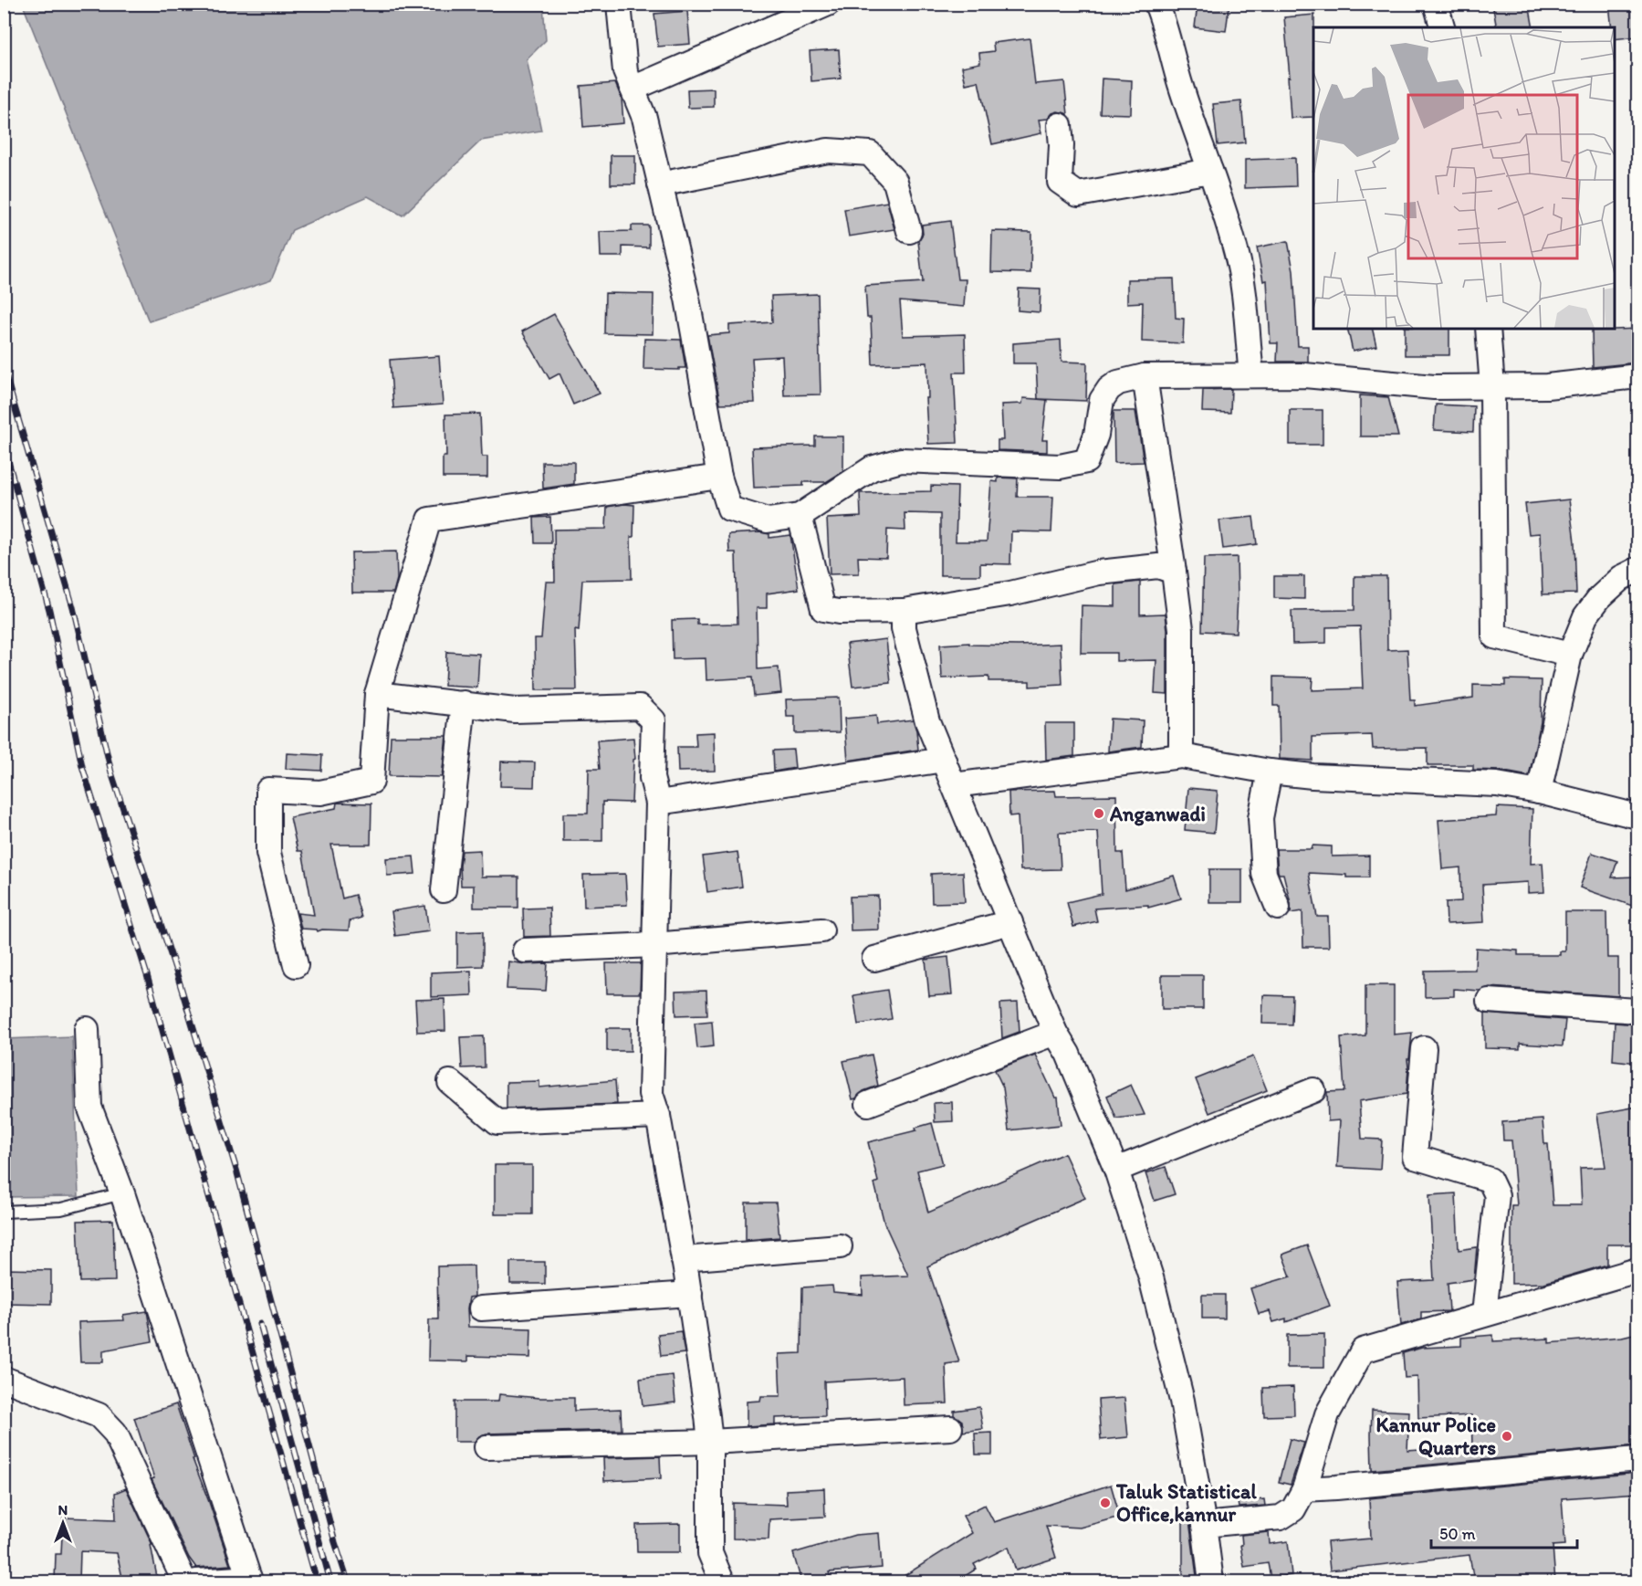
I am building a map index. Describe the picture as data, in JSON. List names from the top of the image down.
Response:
{
  "places": ["Anganwadi", "Kannur Police Quarters", "Taluk Statistical Office,kannur"],
  "scale_bar": "50 m",
  "north": "top"
}
